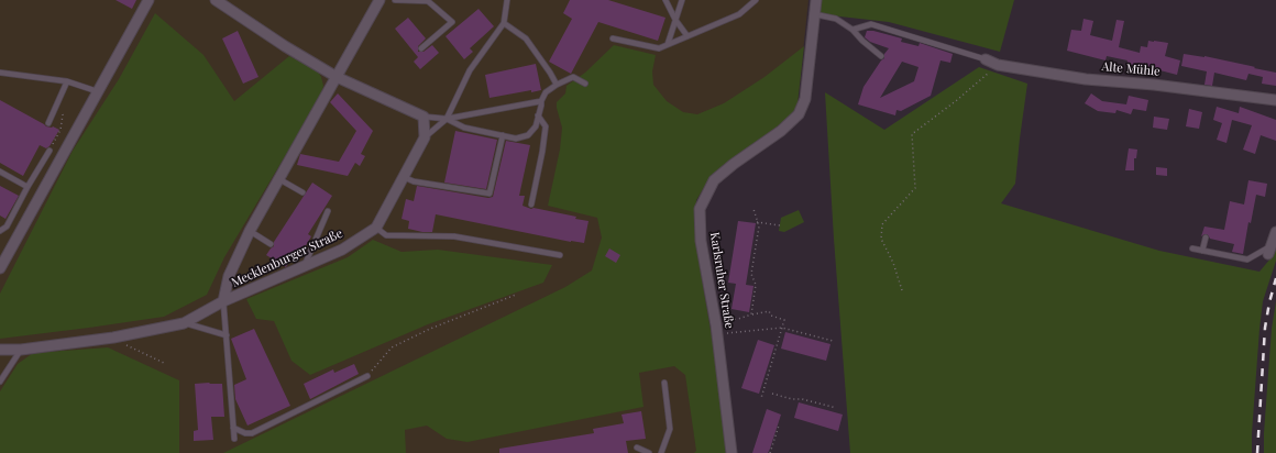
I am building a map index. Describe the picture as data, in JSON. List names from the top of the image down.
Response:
{
  "streets": {
    "street": ["Alte Mühle", "Mecklenburger Straße", "Karlsruher Straße"]
  }
}
